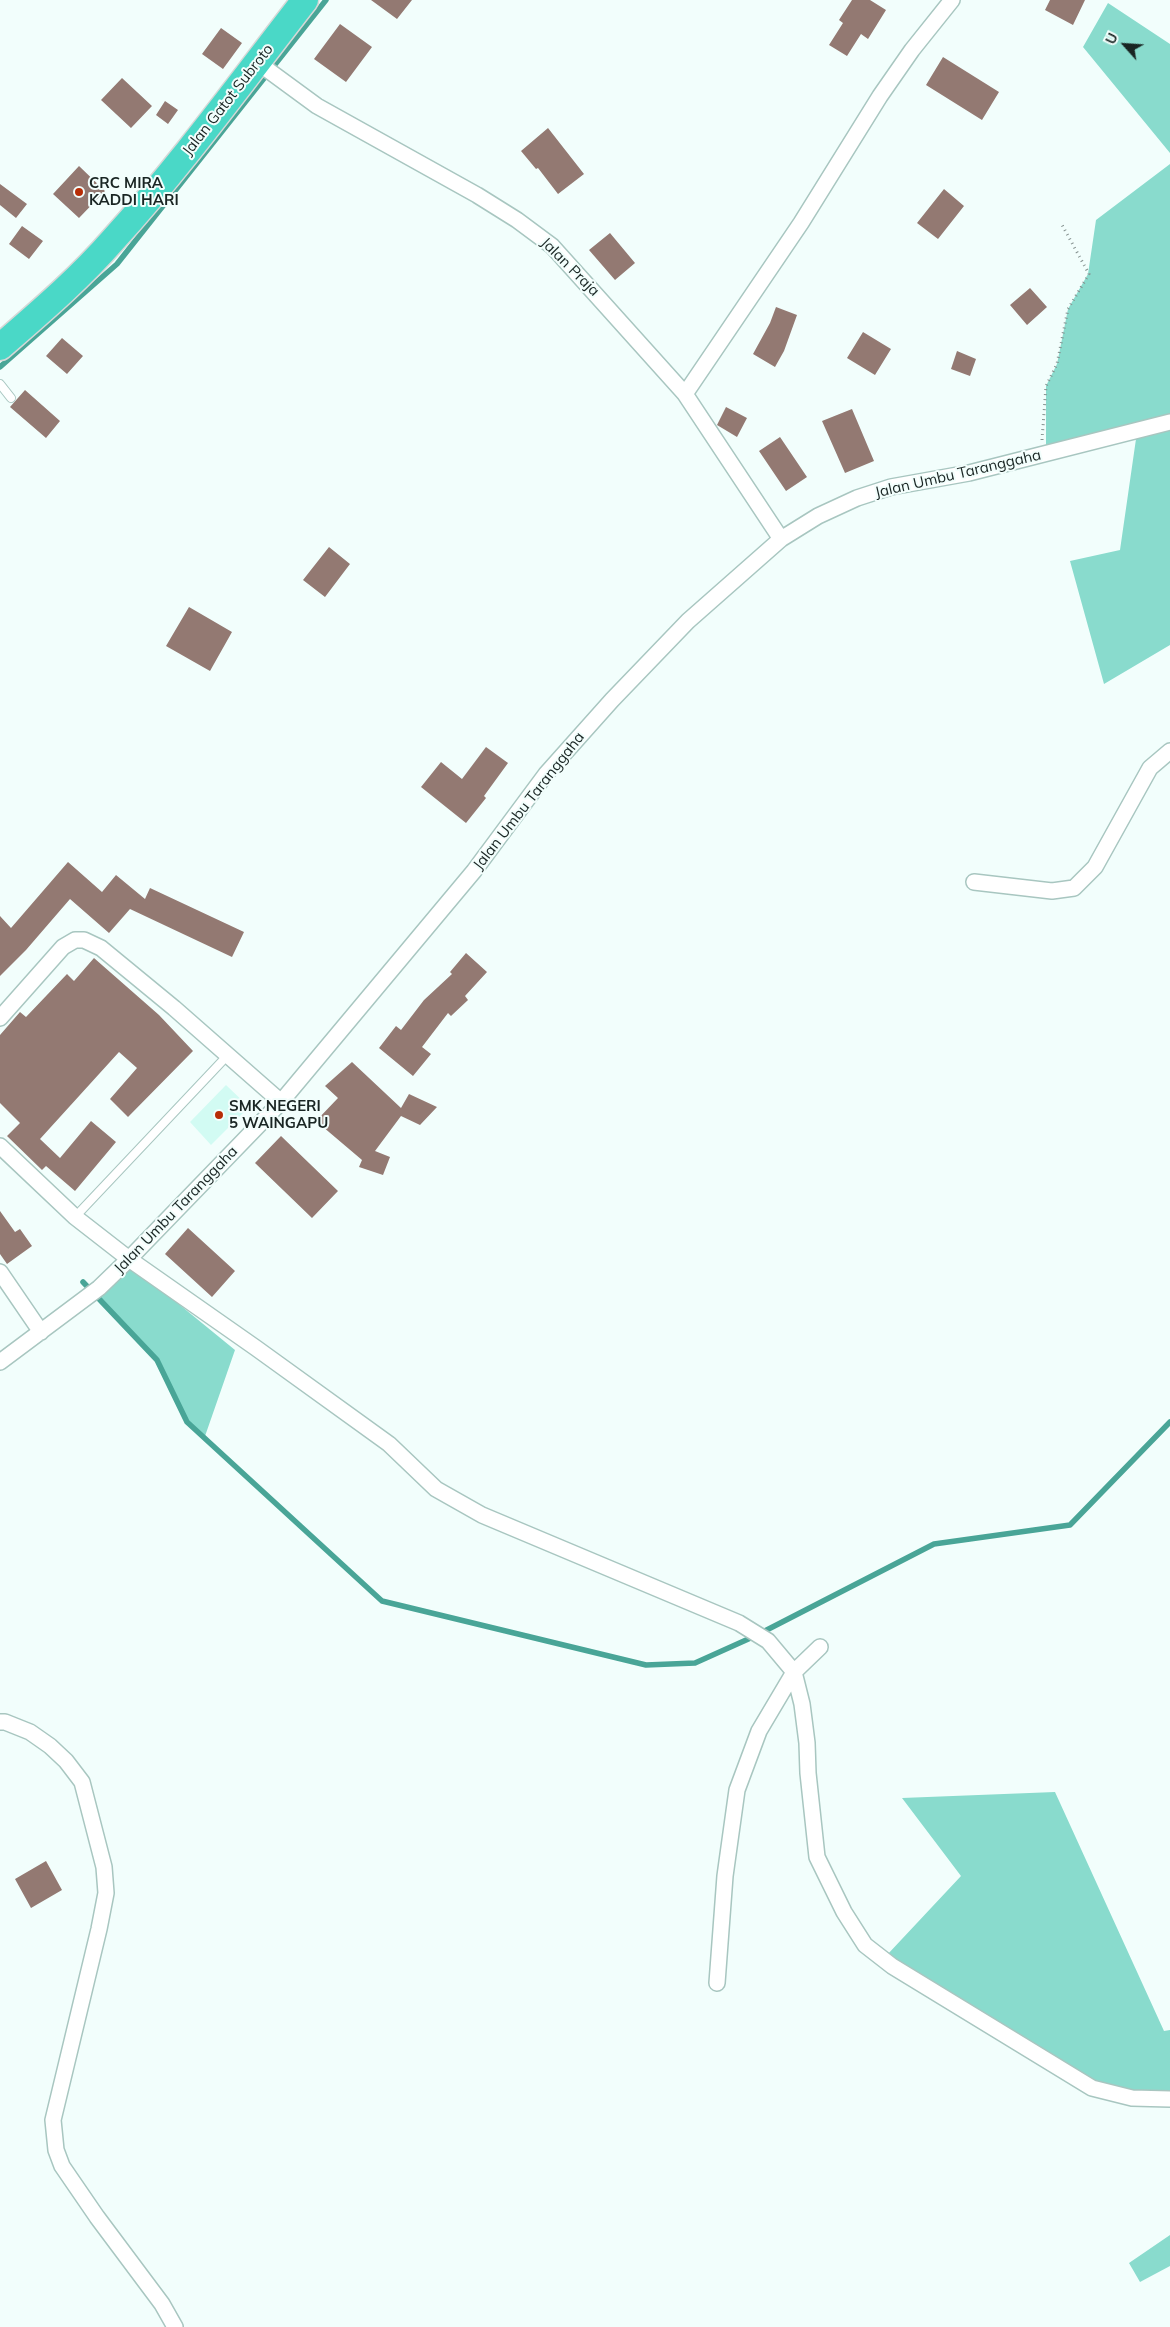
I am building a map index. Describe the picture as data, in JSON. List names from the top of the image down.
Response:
{
  "streets": {
    "highway": ["Jalan Gatot Subroto"],
    "street": ["Jalan Praja", "Jalan Umbu Taranggaha"]
  },
  "crossings": [
    ["Jalan Gatot Subroto", "Jalan Praja"],
    ["Jalan Praja", "Jalan Umbu Taranggaha"]
  ],
  "places": ["CRC MIRA KADDI HARI", "SMK NEGERI 5 WAINGAPU"],
  "north": "top left"
}
